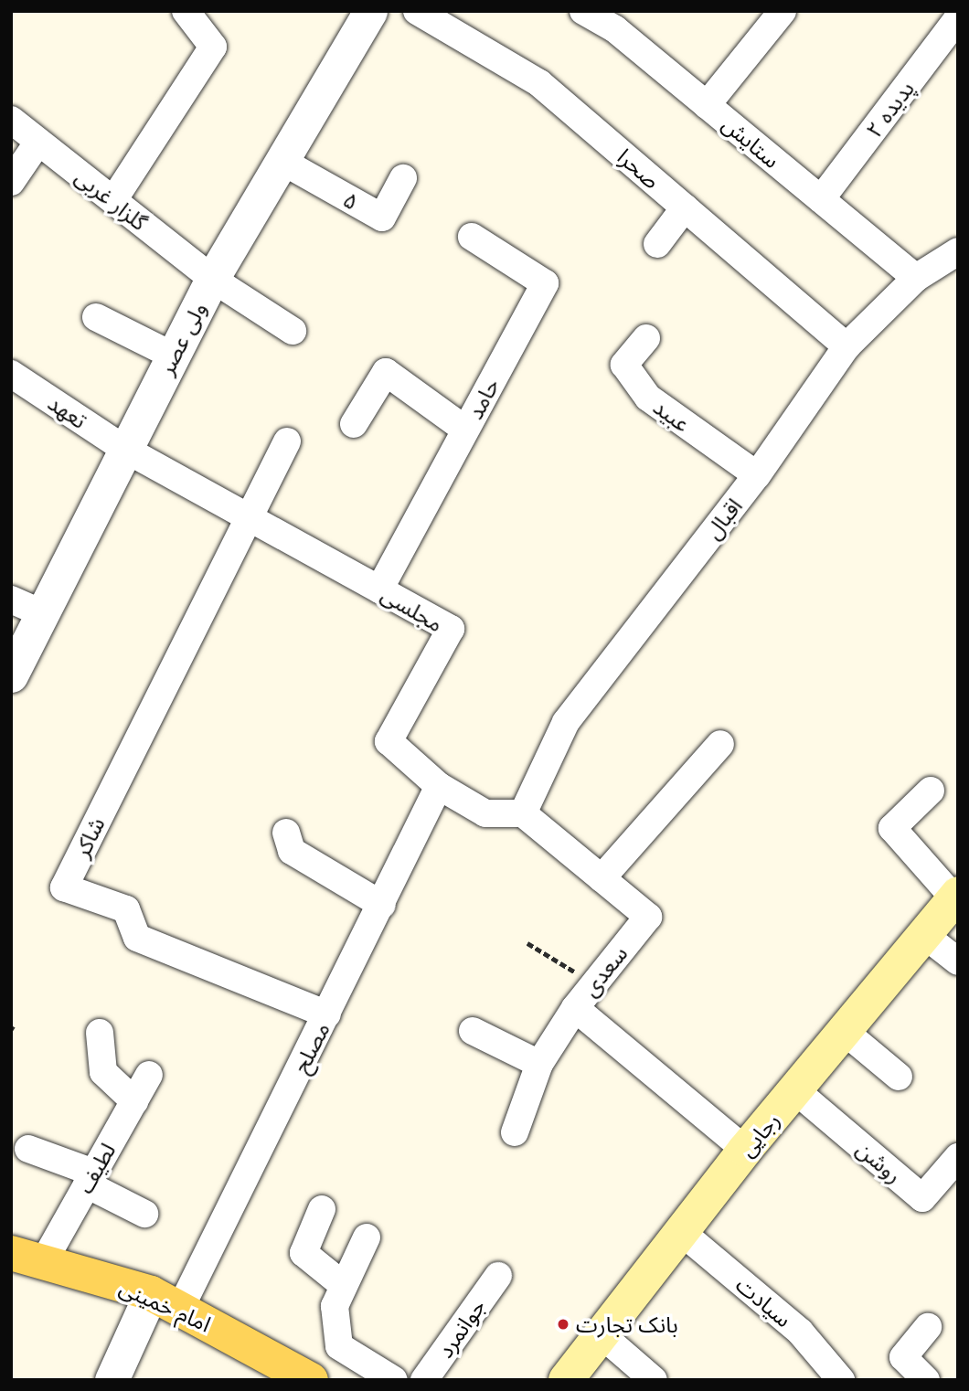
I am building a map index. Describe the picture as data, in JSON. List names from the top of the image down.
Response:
{
  "streets": {
    "main road": ["رجایی", "امام خمینی"],
    "street": [
      "پدیده ۲",
      "ستایش",
      "صحرا",
      "گلزار غربی",
      "۵",
      "ولی عصر",
      "حامد",
      "تعهد",
      "عبید",
      "اقبال",
      "مجلسی",
      "شاکر",
      "سعدی",
      "مصلح",
      "روشن",
      "لطیف",
      "سیادت",
      "جوانمرد"
    ]
  },
  "crossings": [
    ["پدیده ۲", "ستایش"],
    ["ستایش", "اقبال"],
    ["صحرا", "اقبال"],
    ["گلزار غربی", "ولی عصر"],
    ["۵", "ولی عصر"],
    ["ولی عصر", "تعهد"],
    ["ولی عصر", "مجلسی"],
    ["حامد", "مجلسی"],
    ["تعهد", "مجلسی"],
    ["عبید", "اقبال"],
    ["اقبال", "مجلسی"],
    ["اقبال", "سعدی"],
    ["مجلسی", "شاکر"],
    ["مجلسی", "سعدی"],
    ["مجلسی", "مصلح"],
    ["شاکر", "مصلح"],
    ["سعدی", "رجایی"],
    ["مصلح", "امام خمینی"],
    ["رجایی", "روشن"],
    ["رجایی", "سیادت"],
    ["لطیف", "امام خمینی"]
  ],
  "places": ["بانک تجارت"]
}
